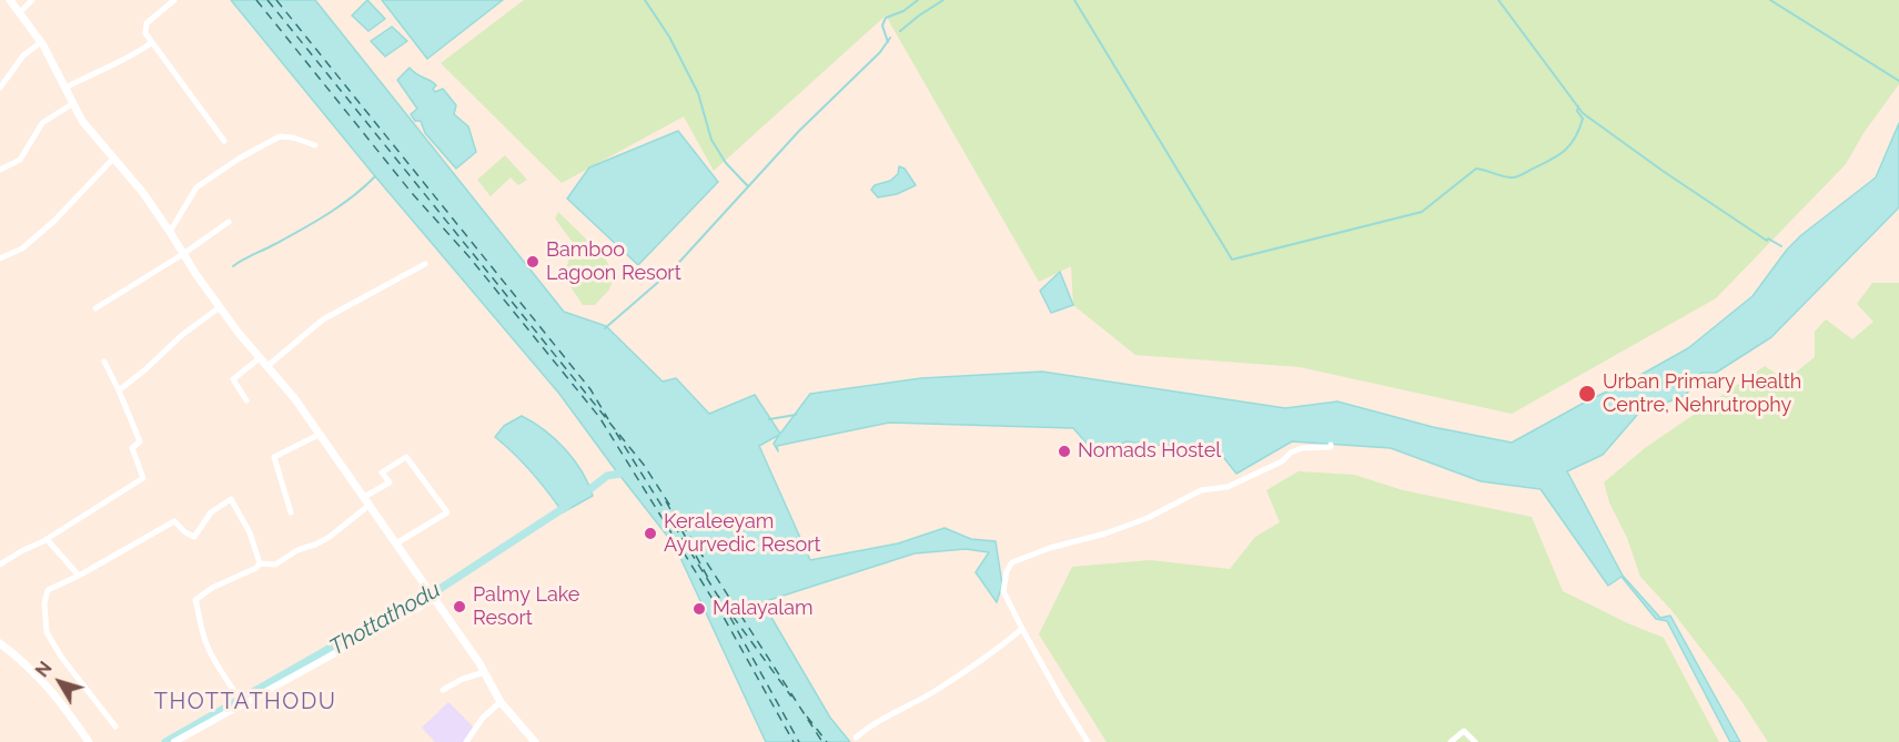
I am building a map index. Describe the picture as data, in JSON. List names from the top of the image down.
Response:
{
  "districts": ["THOTTATHODU"],
  "water": ["Thottathodu"],
  "places": [
    "Bamboo Lagoon Resort",
    "Urban Primary Health Centre, Nehrutrophy",
    "Nomads Hostel",
    "Keraleeyam Ayurvedic Resort",
    "Palmy Lake Resort",
    "Malayalam"
  ],
  "north": "top left"
}
